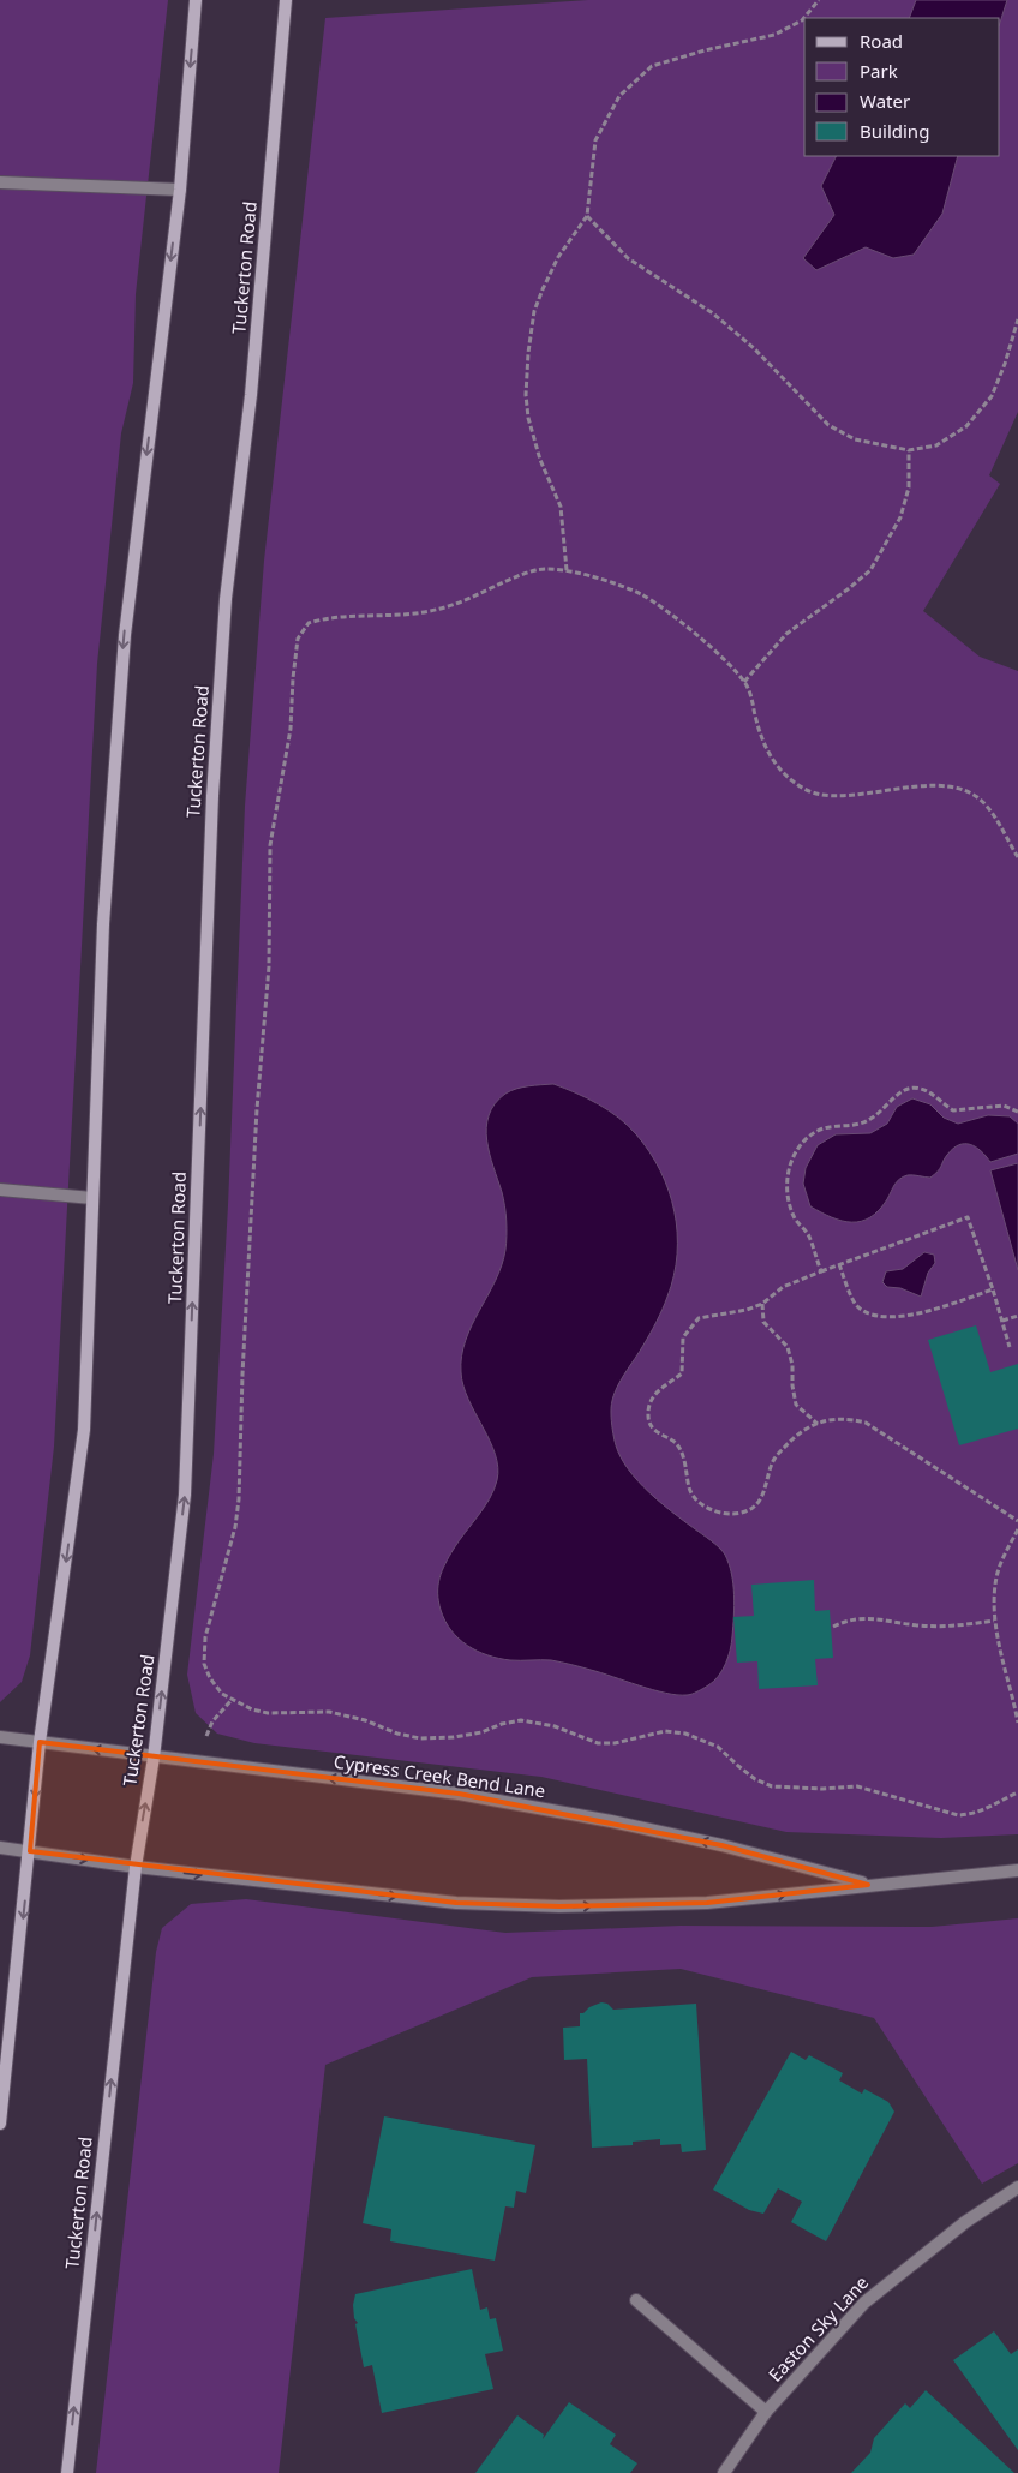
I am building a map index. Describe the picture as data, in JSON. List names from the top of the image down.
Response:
{
  "streets": {
    "main road": ["Tuckerton Road"],
    "street": ["Cypress Creek Bend Lane", "Easton Sky Lane"]
  },
  "crossings": [
    ["Tuckerton Road", "Cypress Creek Bend Lane"]
  ],
  "legend": [
    "Road",
    "Park",
    "Water",
    "Building"
  ]
}
